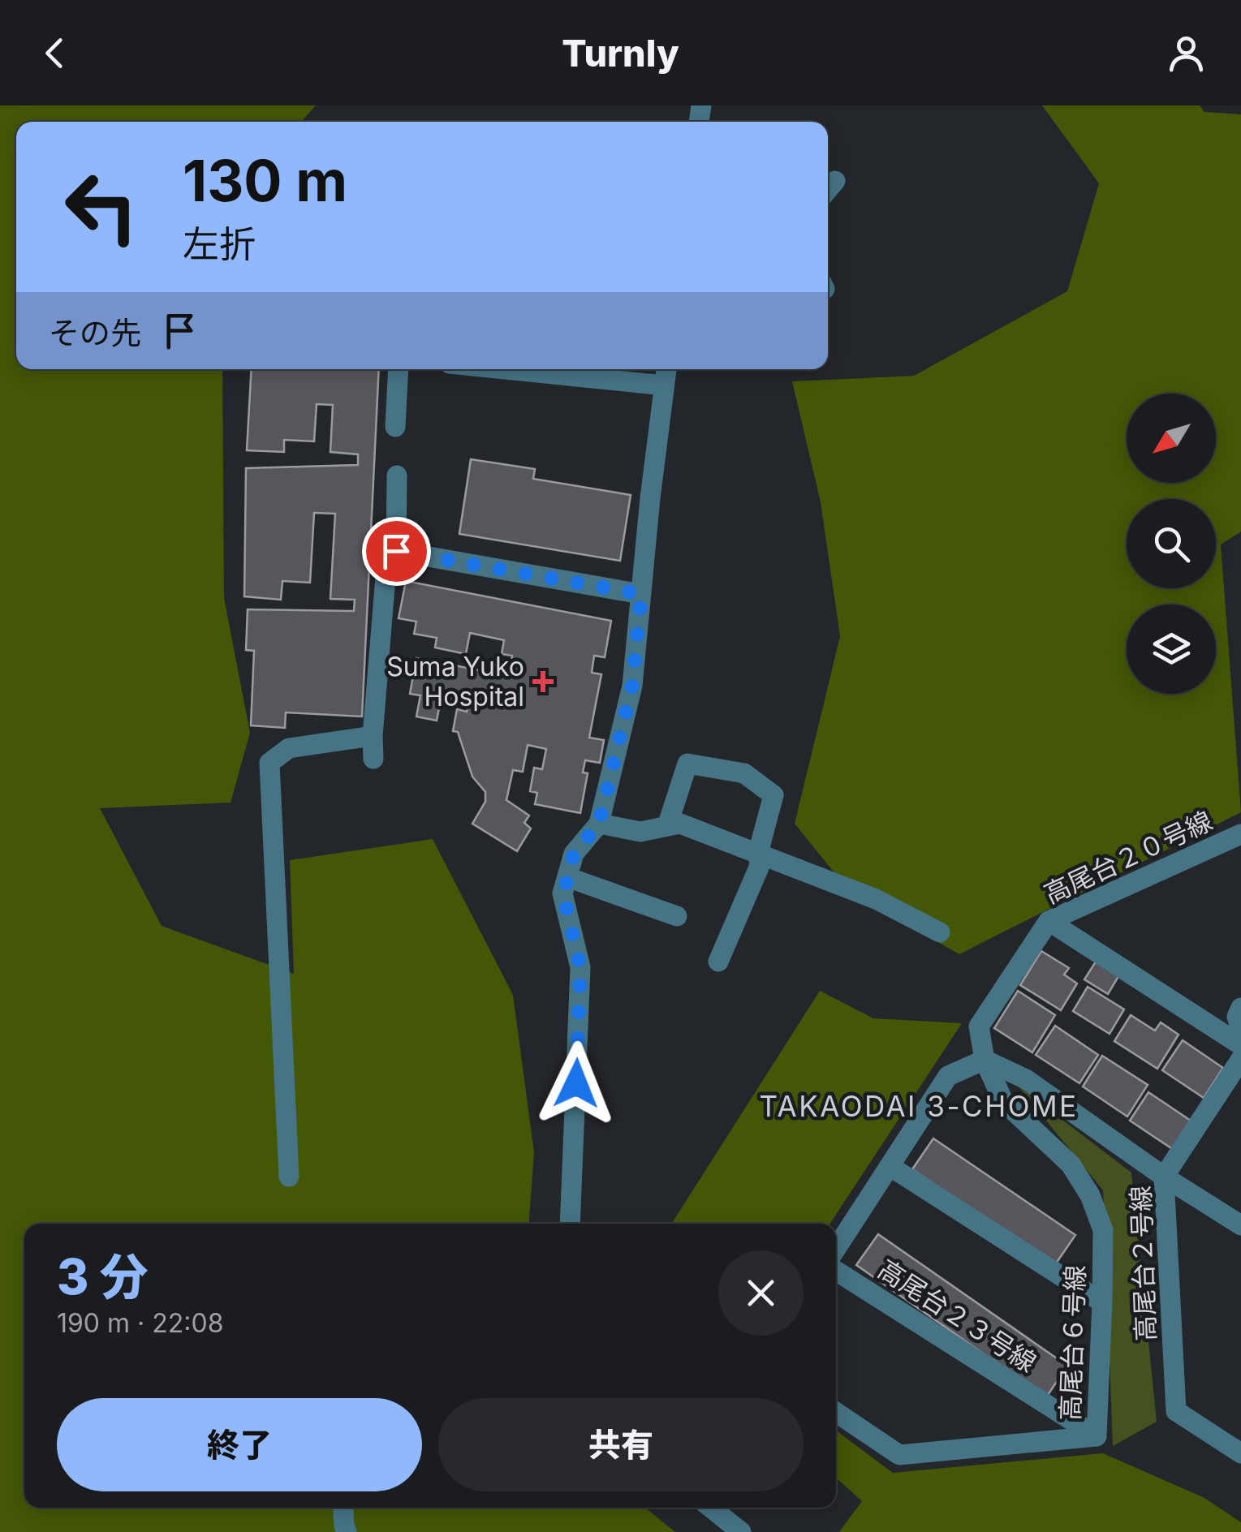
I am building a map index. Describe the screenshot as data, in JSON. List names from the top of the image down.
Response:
{
  "streets": {
    "street": [
      "高尾台２０号線",
      "高尾台２号線",
      "高尾台２３号線",
      "高尾台６号線"
    ]
  },
  "crossings": [
    ["高尾台２０号線", "高尾台６号線"],
    ["高尾台２３号線", "高尾台６号線"]
  ],
  "districts": ["TAKAODAI 3-CHOME"],
  "places": {
    "health": ["Suma Yuko Hospital"]
  },
  "north": "bottom left",
  "page": {
    "header": "Turnly",
    "turn": ["130 m", "左折"],
    "then": "その先",
    "heading": ["3 分", "190 m · 22:08"],
    "buttons": ["終了", "共有"]
  }
}
